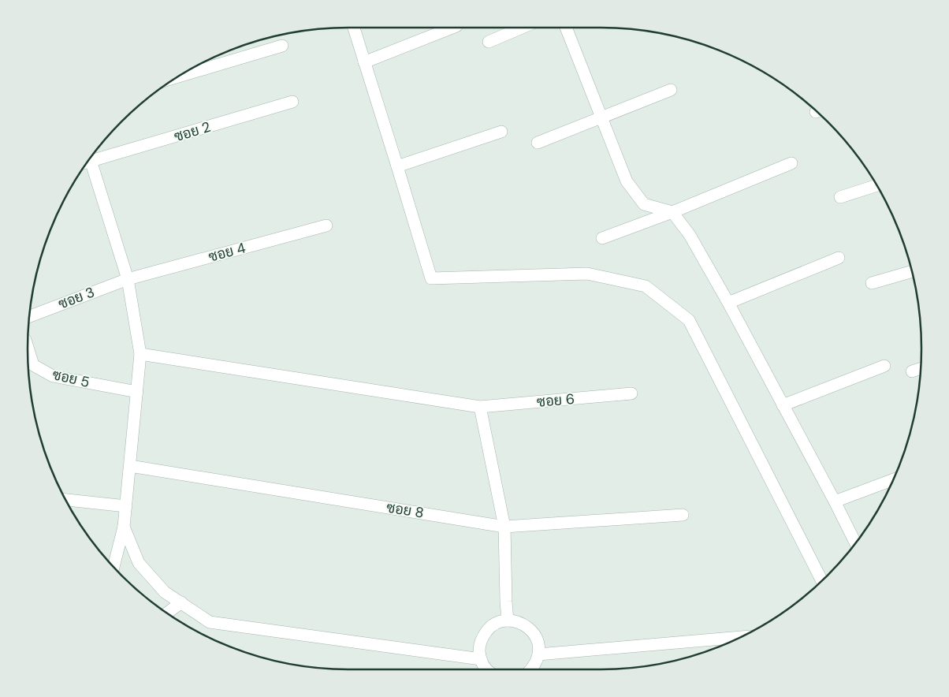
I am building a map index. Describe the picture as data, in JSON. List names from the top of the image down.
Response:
{
  "streets": {
    "street": [
      "ซอย 2",
      "ซอย 4",
      "ซอย 3",
      "ซอย 5",
      "ซอย 6",
      "ซอย 8"
    ]
  },
  "crossings": [
    ["ซอย 4", "ซอย 3"]
  ]
}
